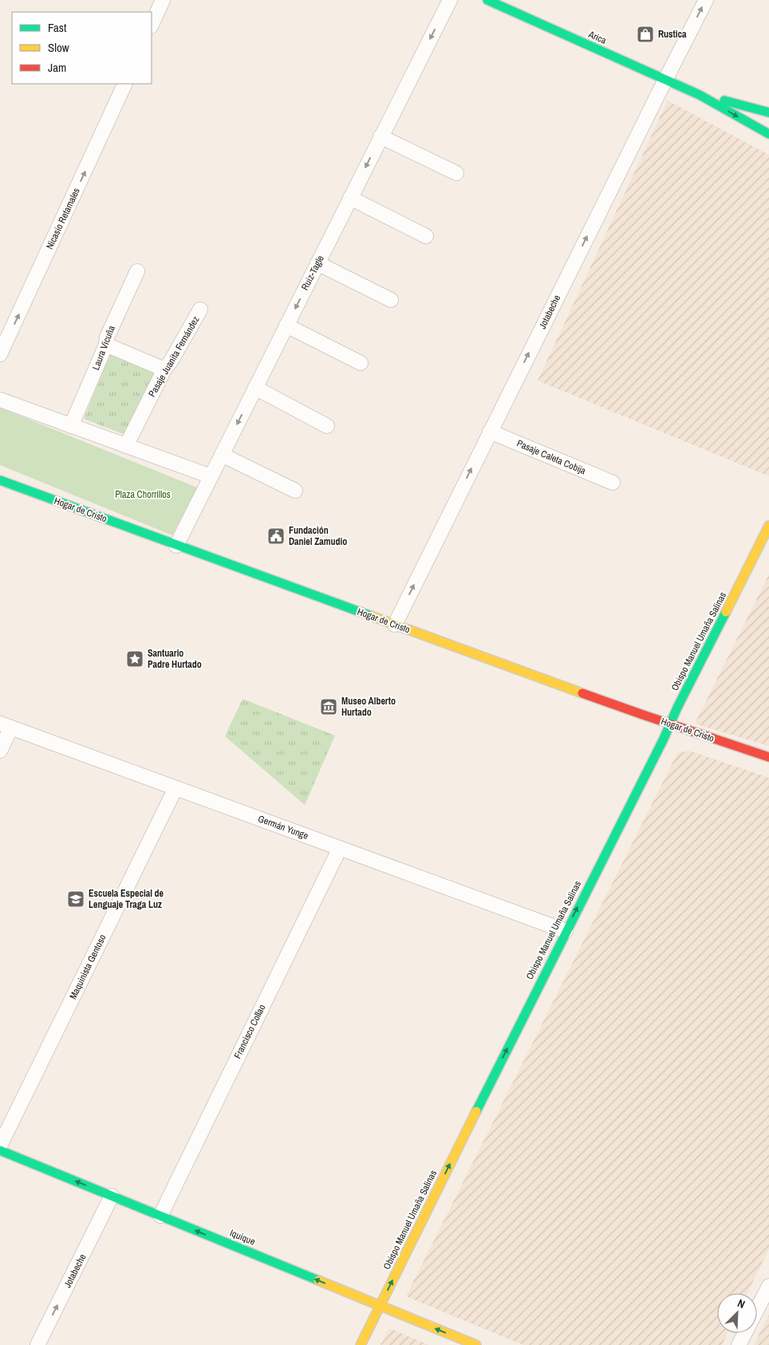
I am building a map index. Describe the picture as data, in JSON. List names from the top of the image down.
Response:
{
  "streets": {
    "street": [
      "Arica",
      "Nicasio Retamales",
      "Ruiz-Tagle",
      "Jotabeche",
      "Laura Vicuña",
      "Pasaje Juanita Fernández",
      "Pasaje Caleta Cobija",
      "Hogar de Cristo",
      "Obispo Manuel Umaña Salinas",
      "Germán Yunge",
      "Maquinista Gentoso",
      "Francisco Collao",
      "Iquique"
    ]
  },
  "crossings": [
    ["Arica", "Jotabeche"],
    ["Ruiz-Tagle", "Hogar de Cristo"],
    ["Jotabeche", "Pasaje Caleta Cobija"],
    ["Jotabeche", "Hogar de Cristo"],
    ["Jotabeche", "Iquique"],
    ["Hogar de Cristo", "Obispo Manuel Umaña Salinas"],
    ["Obispo Manuel Umaña Salinas", "Germán Yunge"],
    ["Obispo Manuel Umaña Salinas", "Iquique"],
    ["Germán Yunge", "Maquinista Gentoso"],
    ["Germán Yunge", "Francisco Collao"],
    ["Francisco Collao", "Iquique"]
  ],
  "one_way": [
    "Nicasio Retamales",
    "Ruiz-Tagle",
    "Jotabeche",
    "Obispo Manuel Umaña Salinas",
    "Iquique"
  ],
  "parks": ["Plaza Chorrillos"],
  "places": {
    "shop": ["Rustica"],
    "public building": ["Fundación Daniel Zamudio"],
    "place": ["Santuario Padre Hurtado"],
    "museum": ["Museo Alberto Hurtado"],
    "school or university": ["Escuela Especial de Lenguaje Traga Luz"]
  },
  "legend": ["Fast", "Slow", "Jam"],
  "north": "top right"
}
